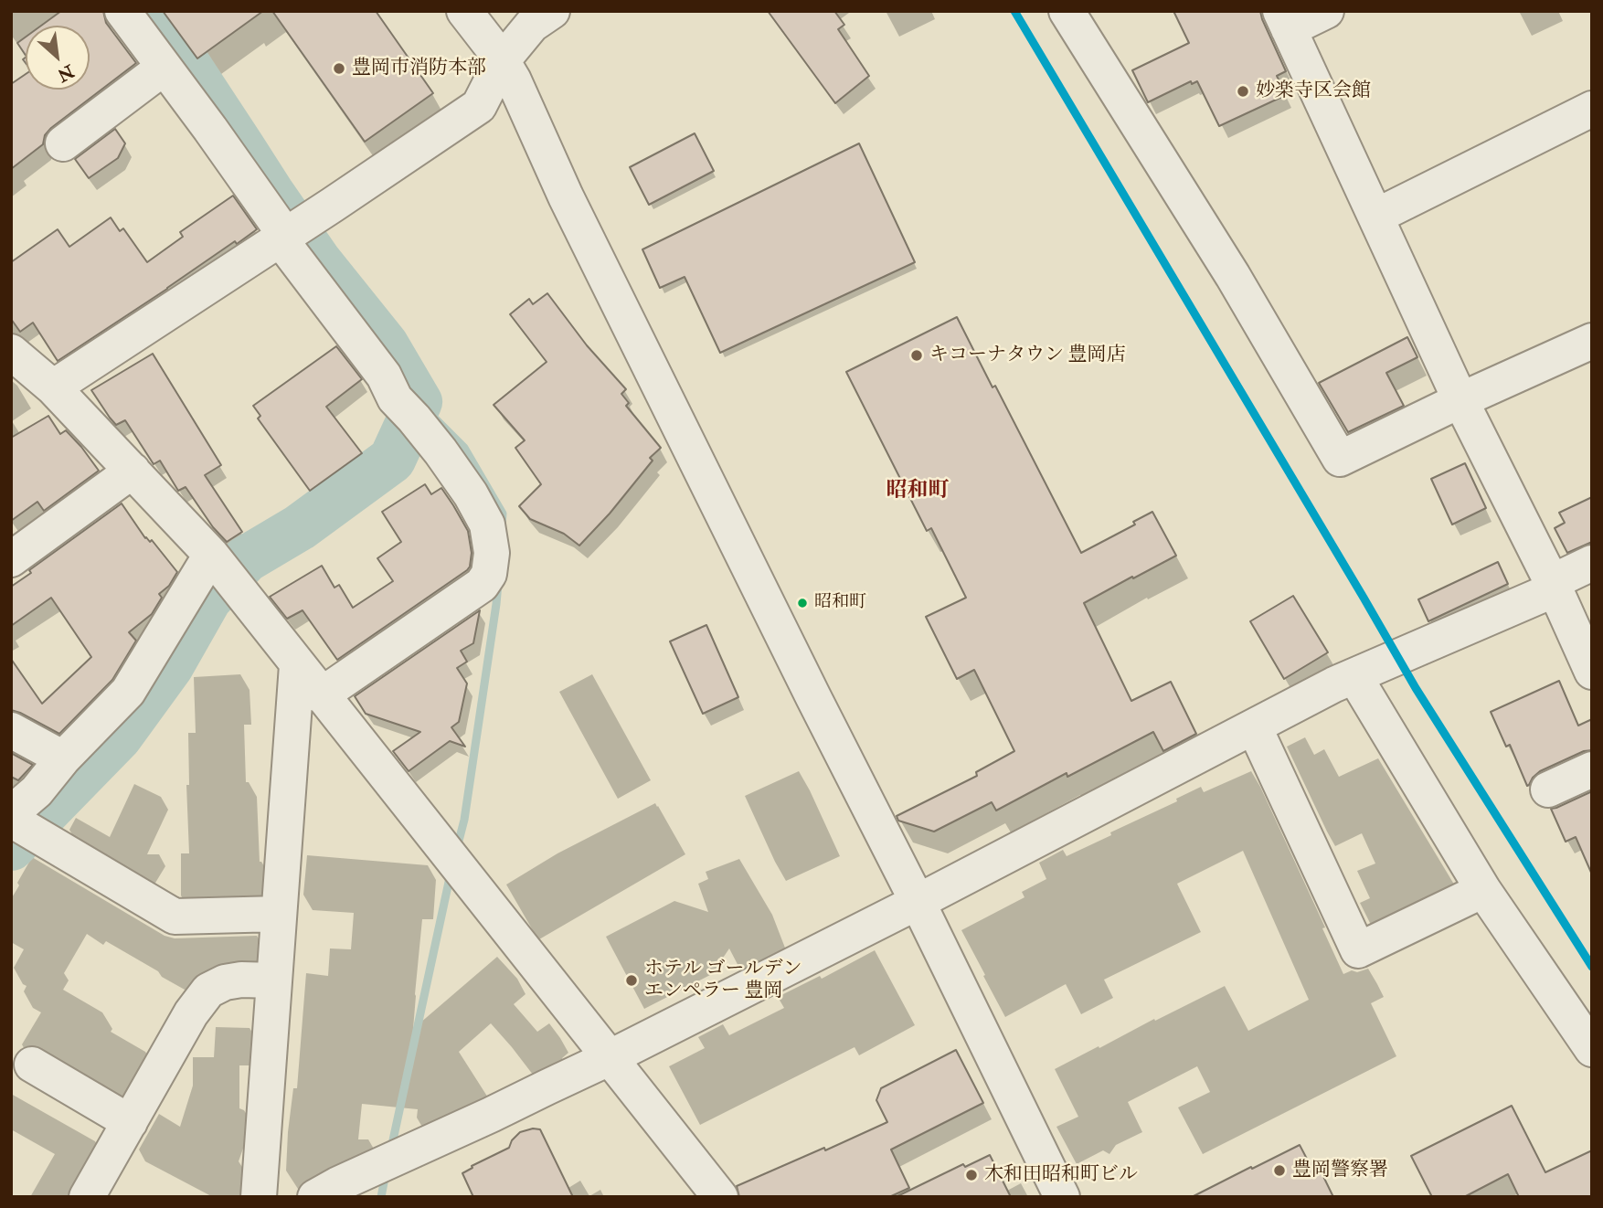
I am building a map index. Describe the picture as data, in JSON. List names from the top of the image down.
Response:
{
  "districts": ["昭和町"],
  "places": [
    "豊岡市消防本部",
    "妙楽寺区会館",
    "キコーナタウン 豊岡店",
    "昭和町",
    "ホテル ゴールデン エンペラー 豊岡",
    "豊岡警察署",
    "木和田昭和町ビル"
  ],
  "north": "bottom right"
}
